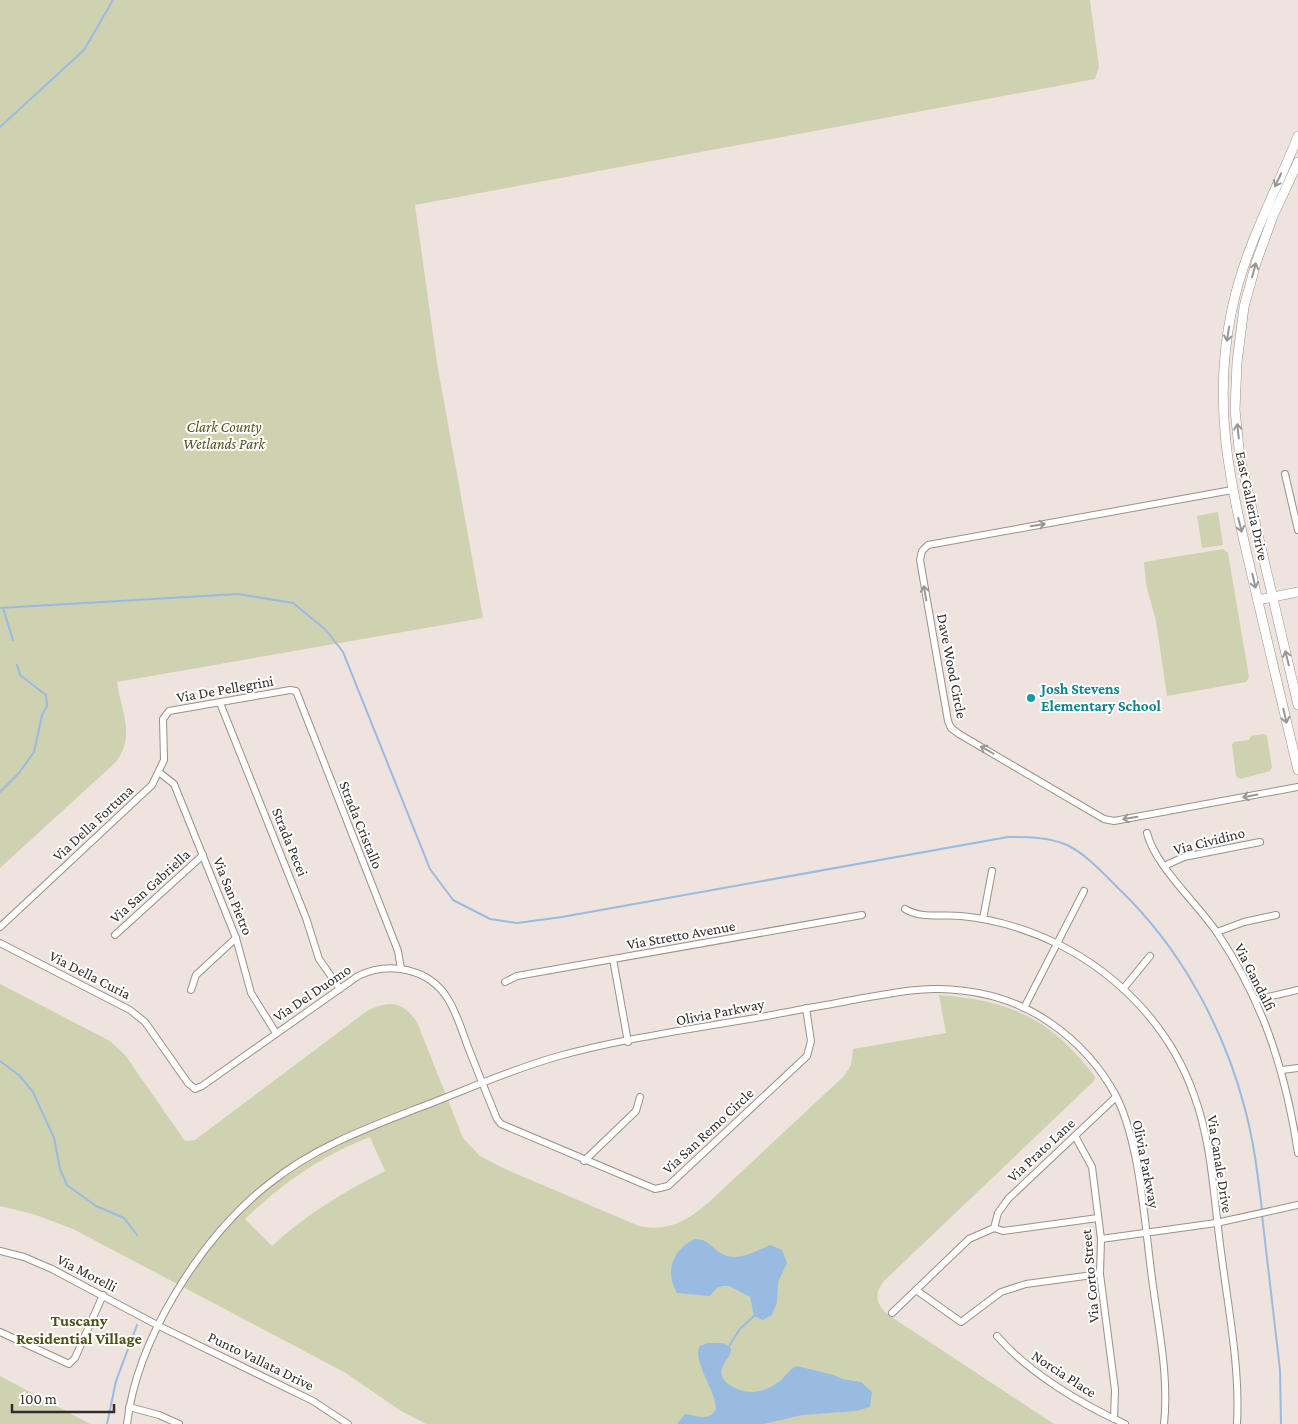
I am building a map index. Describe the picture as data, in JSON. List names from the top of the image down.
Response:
{
  "streets": {
    "main road": ["East Galleria Drive"],
    "street": [
      "Dave Wood Circle",
      "Via De Pellegrini",
      "Via Della Fortuna",
      "Strada Cristallo",
      "Via Cividino",
      "Strada Pecei",
      "Via San Gabriella",
      "Via San Pietro",
      "Via Stretto Avenue",
      "Via Della Curia",
      "Via Gandalfi",
      "Via Del Duomo",
      "Olivia Parkway",
      "Via San Remo Circle",
      "Via Prato Lane",
      "Via Canale Drive",
      "Via Morelli",
      "Via Corto Street",
      "Punto Vallata Drive",
      "Norcia Place"
    ]
  },
  "crossings": [
    ["East Galleria Drive", "Dave Wood Circle"],
    ["Via De Pellegrini", "Via Della Fortuna"],
    ["Via De Pellegrini", "Strada Cristallo"],
    ["Via De Pellegrini", "Strada Pecei"],
    ["Via Della Fortuna", "Via San Pietro"],
    ["Strada Cristallo", "Via Del Duomo"],
    ["Via Cividino", "Via Gandalfi"],
    ["Strada Pecei", "Via Del Duomo"],
    ["Via San Gabriella", "Via San Pietro"],
    ["Via San Pietro", "Via Del Duomo"],
    ["Via Della Curia", "Via Del Duomo"],
    ["Via Del Duomo", "Olivia Parkway"],
    ["Via Del Duomo", "Via San Remo Circle"],
    ["Olivia Parkway", "Via San Remo Circle"],
    ["Olivia Parkway", "Via Prato Lane"],
    ["Olivia Parkway", "Via Morelli"],
    ["Olivia Parkway", "Punto Vallata Drive"],
    ["Via Prato Lane", "Via Corto Street"],
    ["Via Morelli", "Punto Vallata Drive"],
    ["Via Corto Street", "Norcia Place"]
  ],
  "districts": ["Tuscany Residential Village"],
  "parks": ["Clark County Wetlands Park"],
  "places": ["Josh Stevens Elementary School"],
  "scale_bar": "100 m"
}
